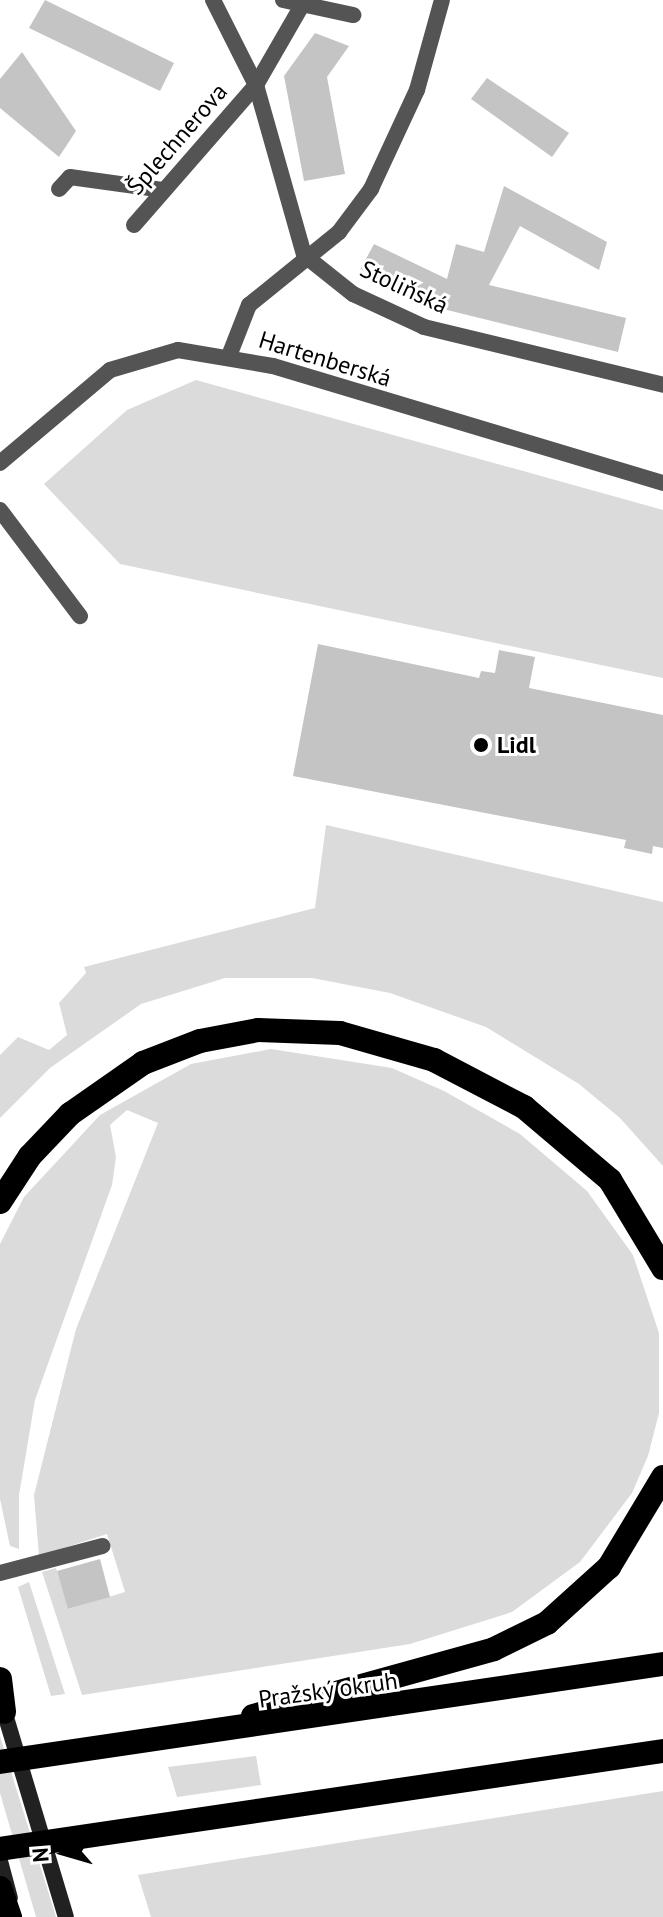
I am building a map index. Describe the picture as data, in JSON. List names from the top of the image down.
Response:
{
  "streets": {
    "highway": ["Pražský okruh"],
    "street": ["Šplechnerova", "Stoliňská", "Hartenberská"]
  },
  "places": ["Lidl"],
  "north": "left"
}
